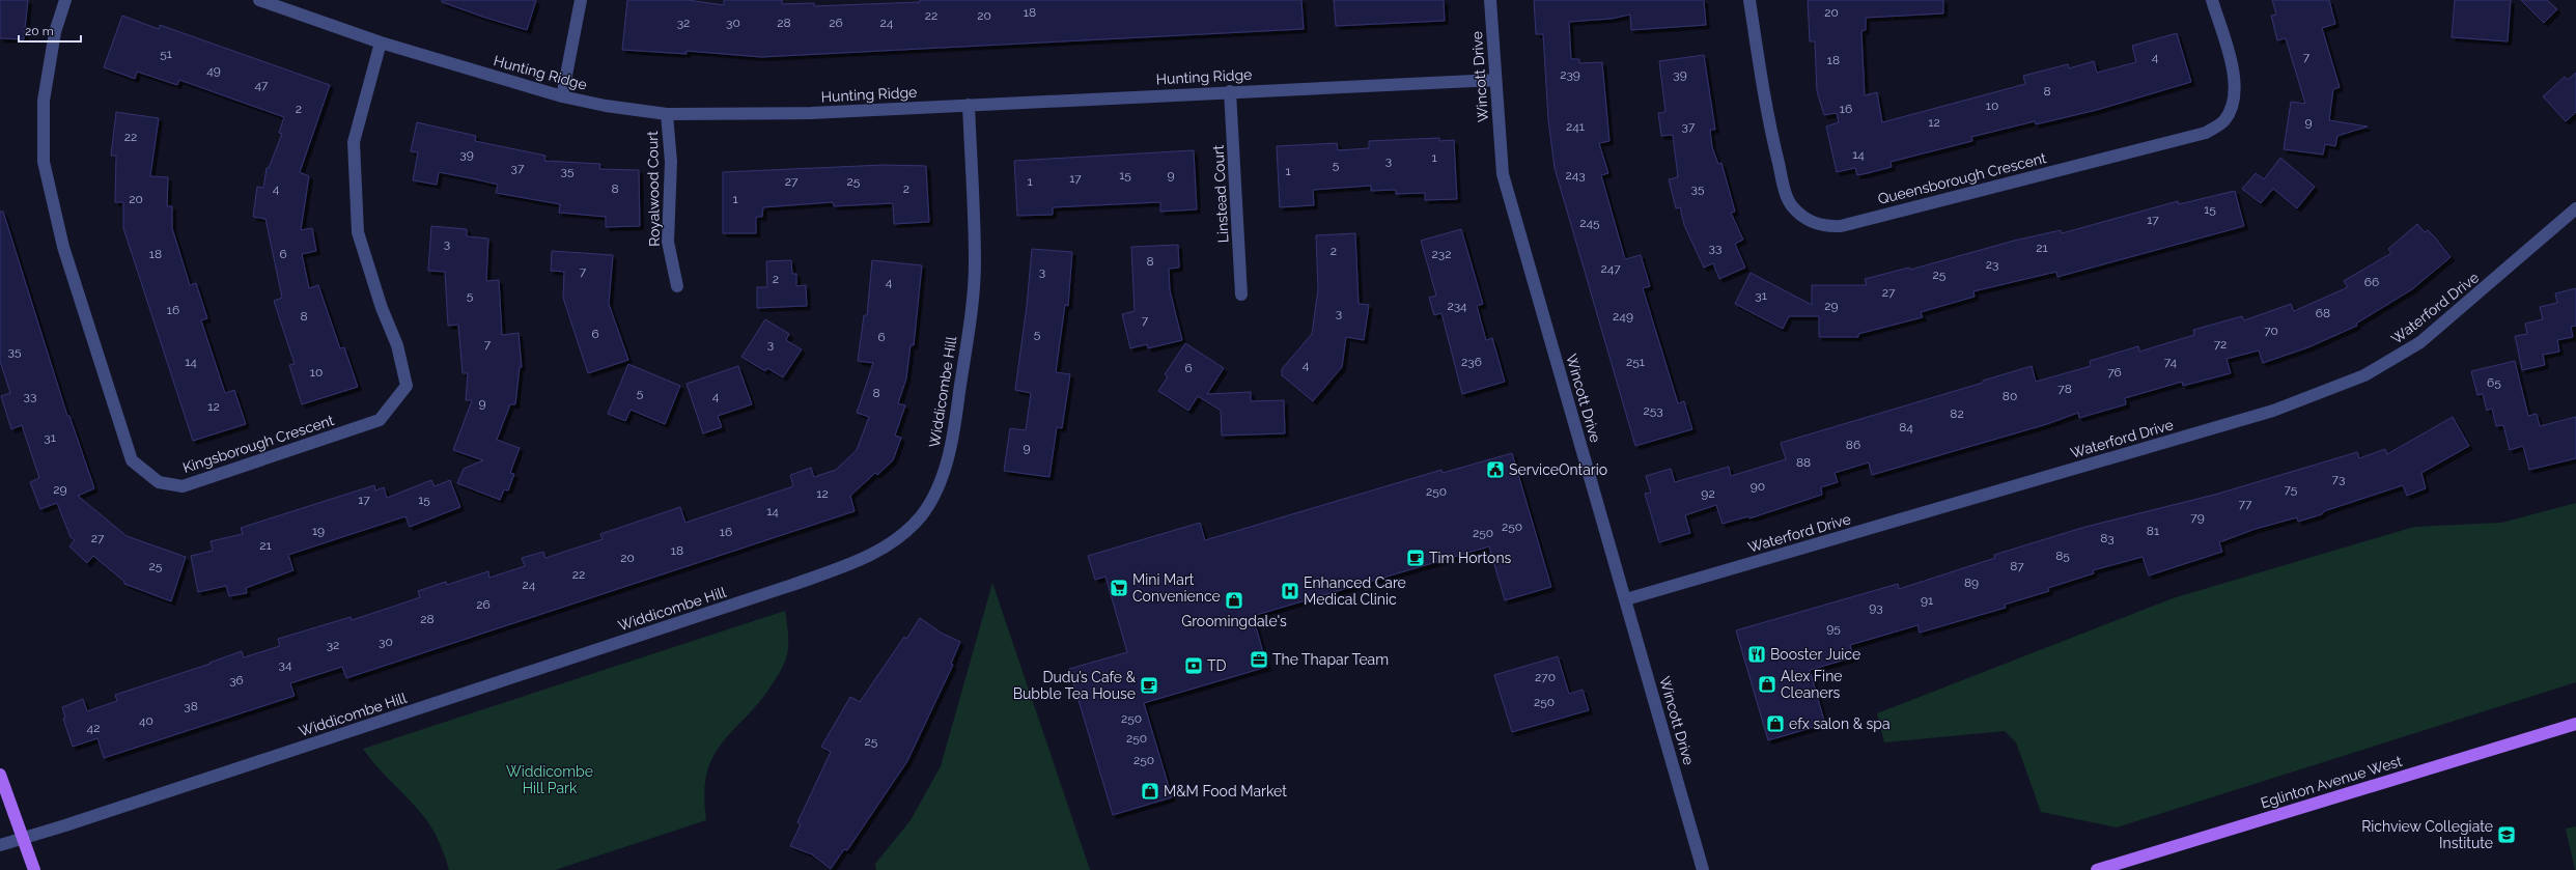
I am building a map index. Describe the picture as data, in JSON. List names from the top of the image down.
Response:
{
  "streets": {
    "main road": ["Eglinton Avenue West"],
    "street": [
      "Hunting Ridge",
      "Wincott Drive",
      "Queensborough Crescent",
      "Royalwood Court",
      "Linstead Court",
      "Waterford Drive",
      "Widdicombe Hill",
      "Kingsborough Crescent"
    ]
  },
  "crossings": [
    ["Hunting Ridge", "Wincott Drive"],
    ["Hunting Ridge", "Royalwood Court"],
    ["Hunting Ridge", "Linstead Court"],
    ["Hunting Ridge", "Widdicombe Hill"],
    ["Hunting Ridge", "Kingsborough Crescent"],
    ["Wincott Drive", "Waterford Drive"]
  ],
  "parks": ["Widdicombe Hill Park"],
  "places": {
    "public building": ["ServiceOntario"],
    "cafe": ["Tim Hortons", "Dudu’s Cafe & Bubble Tea House"],
    "supermarket": ["Mini Mart Convenience"],
    "hospital": ["Enhanced Care Medical Clinic"],
    "shop": [
      "Groomingdale's",
      "Alex Fine Cleaners",
      "efx salon & spa",
      "M&M Food Market"
    ],
    "restaurant": ["Booster Juice"],
    "office": ["The Thapar Team"],
    "bank": ["TD"],
    "school or university": ["Richview Collegiate Institute"]
  },
  "house_numbers": [
    "18",
    "20",
    "22",
    "20",
    "32",
    "30",
    "28",
    "26",
    "24",
    "51",
    "4",
    "7",
    "18",
    "49",
    "239",
    "39",
    "47",
    "8",
    "10",
    "2",
    "16",
    "12",
    "9",
    "241",
    "37",
    "22",
    "39",
    "14",
    "1",
    "3",
    "5",
    "37",
    "35",
    "1",
    "15",
    "9",
    "243",
    "17",
    "27",
    "25",
    "1",
    "4",
    "8",
    "2",
    "35",
    "20",
    "1",
    "15",
    "17",
    "245",
    "3",
    "33",
    "21",
    "2",
    "18",
    "6",
    "232",
    "8",
    "23",
    "247",
    "7",
    "3",
    "25",
    "2",
    "4",
    "66",
    "27",
    "5",
    "31",
    "234",
    "29",
    "16",
    "3",
    "68",
    "8",
    "249",
    "7",
    "70",
    "6",
    "5",
    "6",
    "7",
    "3",
    "72",
    "35",
    "14",
    "236",
    "251",
    "74",
    "4",
    "6",
    "10",
    "76",
    "65",
    "78",
    "5",
    "8",
    "33",
    "4",
    "80",
    "9",
    "12",
    "253",
    "82",
    "84",
    "31",
    "86",
    "9",
    "88",
    "73",
    "90",
    "29",
    "75",
    "250",
    "12",
    "92",
    "17",
    "15",
    "77",
    "14",
    "79",
    "250",
    "19",
    "81",
    "16",
    "250",
    "27",
    "83",
    "21",
    "18",
    "85",
    "20",
    "25",
    "87",
    "22",
    "89",
    "24",
    "91",
    "26",
    "93",
    "28",
    "95",
    "30",
    "32",
    "34",
    "270",
    "36",
    "250",
    "38",
    "250",
    "40",
    "42",
    "250",
    "25",
    "250"
  ],
  "scale_bar": "20 m"
}
